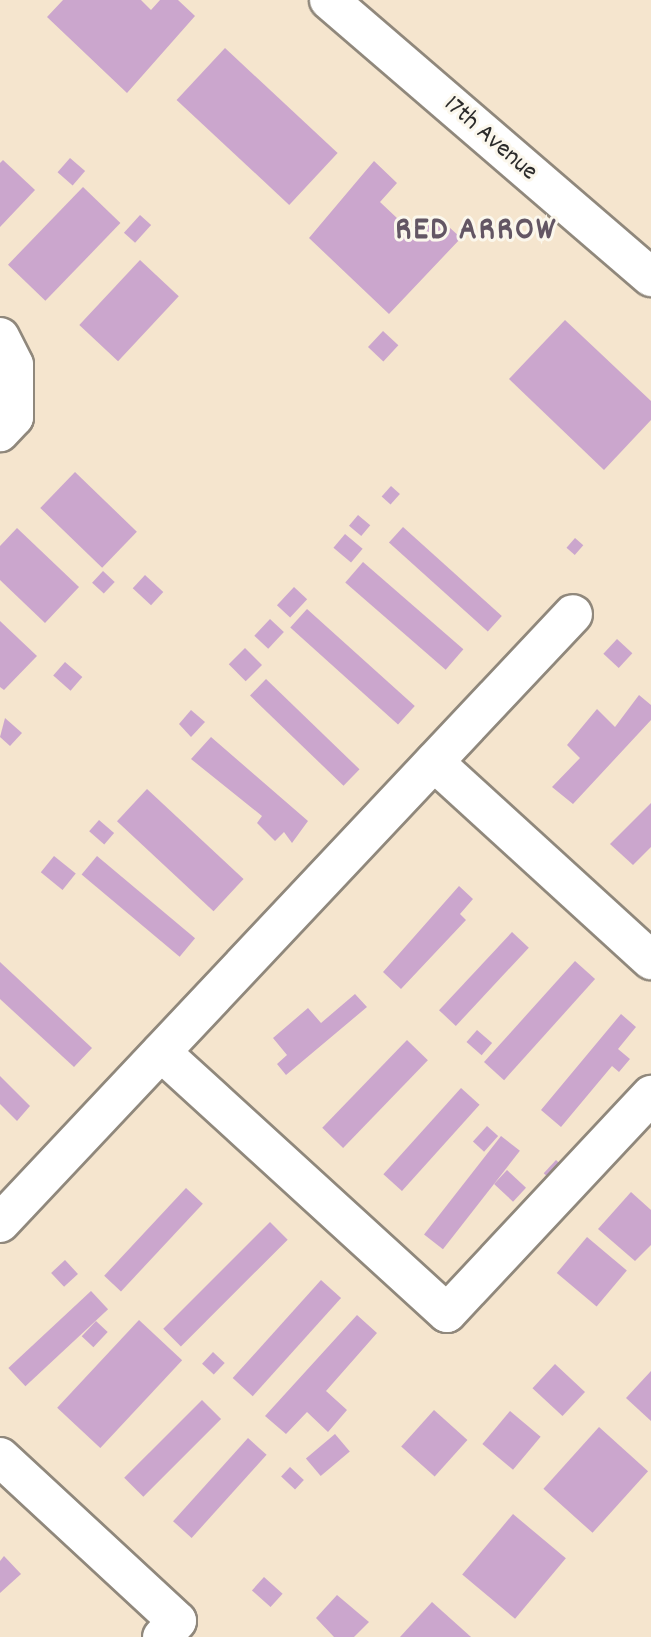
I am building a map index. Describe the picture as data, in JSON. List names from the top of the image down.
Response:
{
  "streets": {
    "street": ["17th Avenue"]
  },
  "districts": ["RED ARROW"]
}
